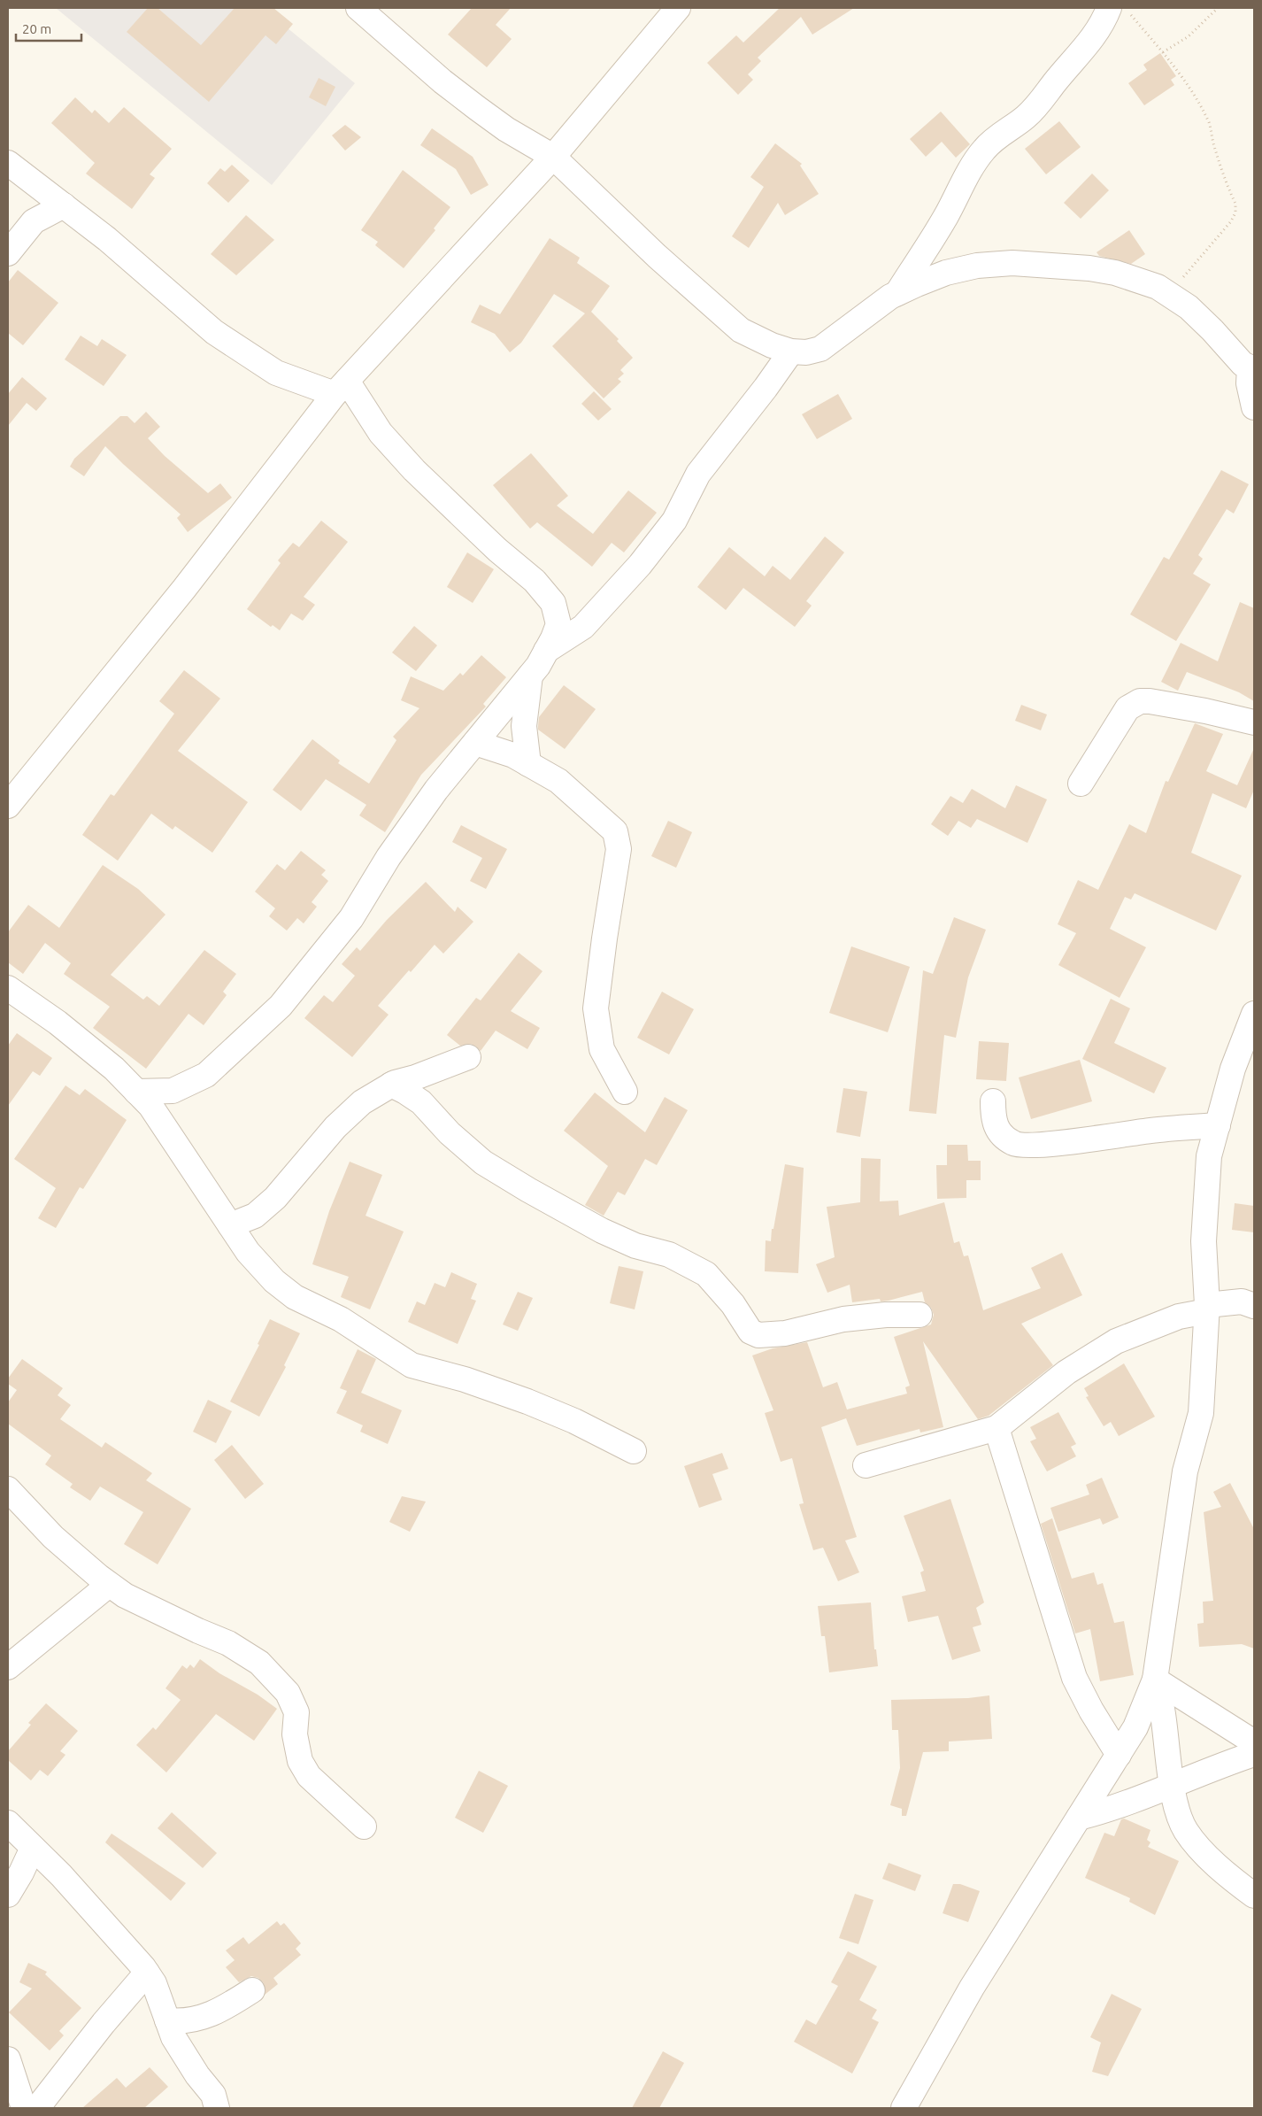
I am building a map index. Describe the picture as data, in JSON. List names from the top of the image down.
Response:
{
  "scale_bar": "20 m"
}
